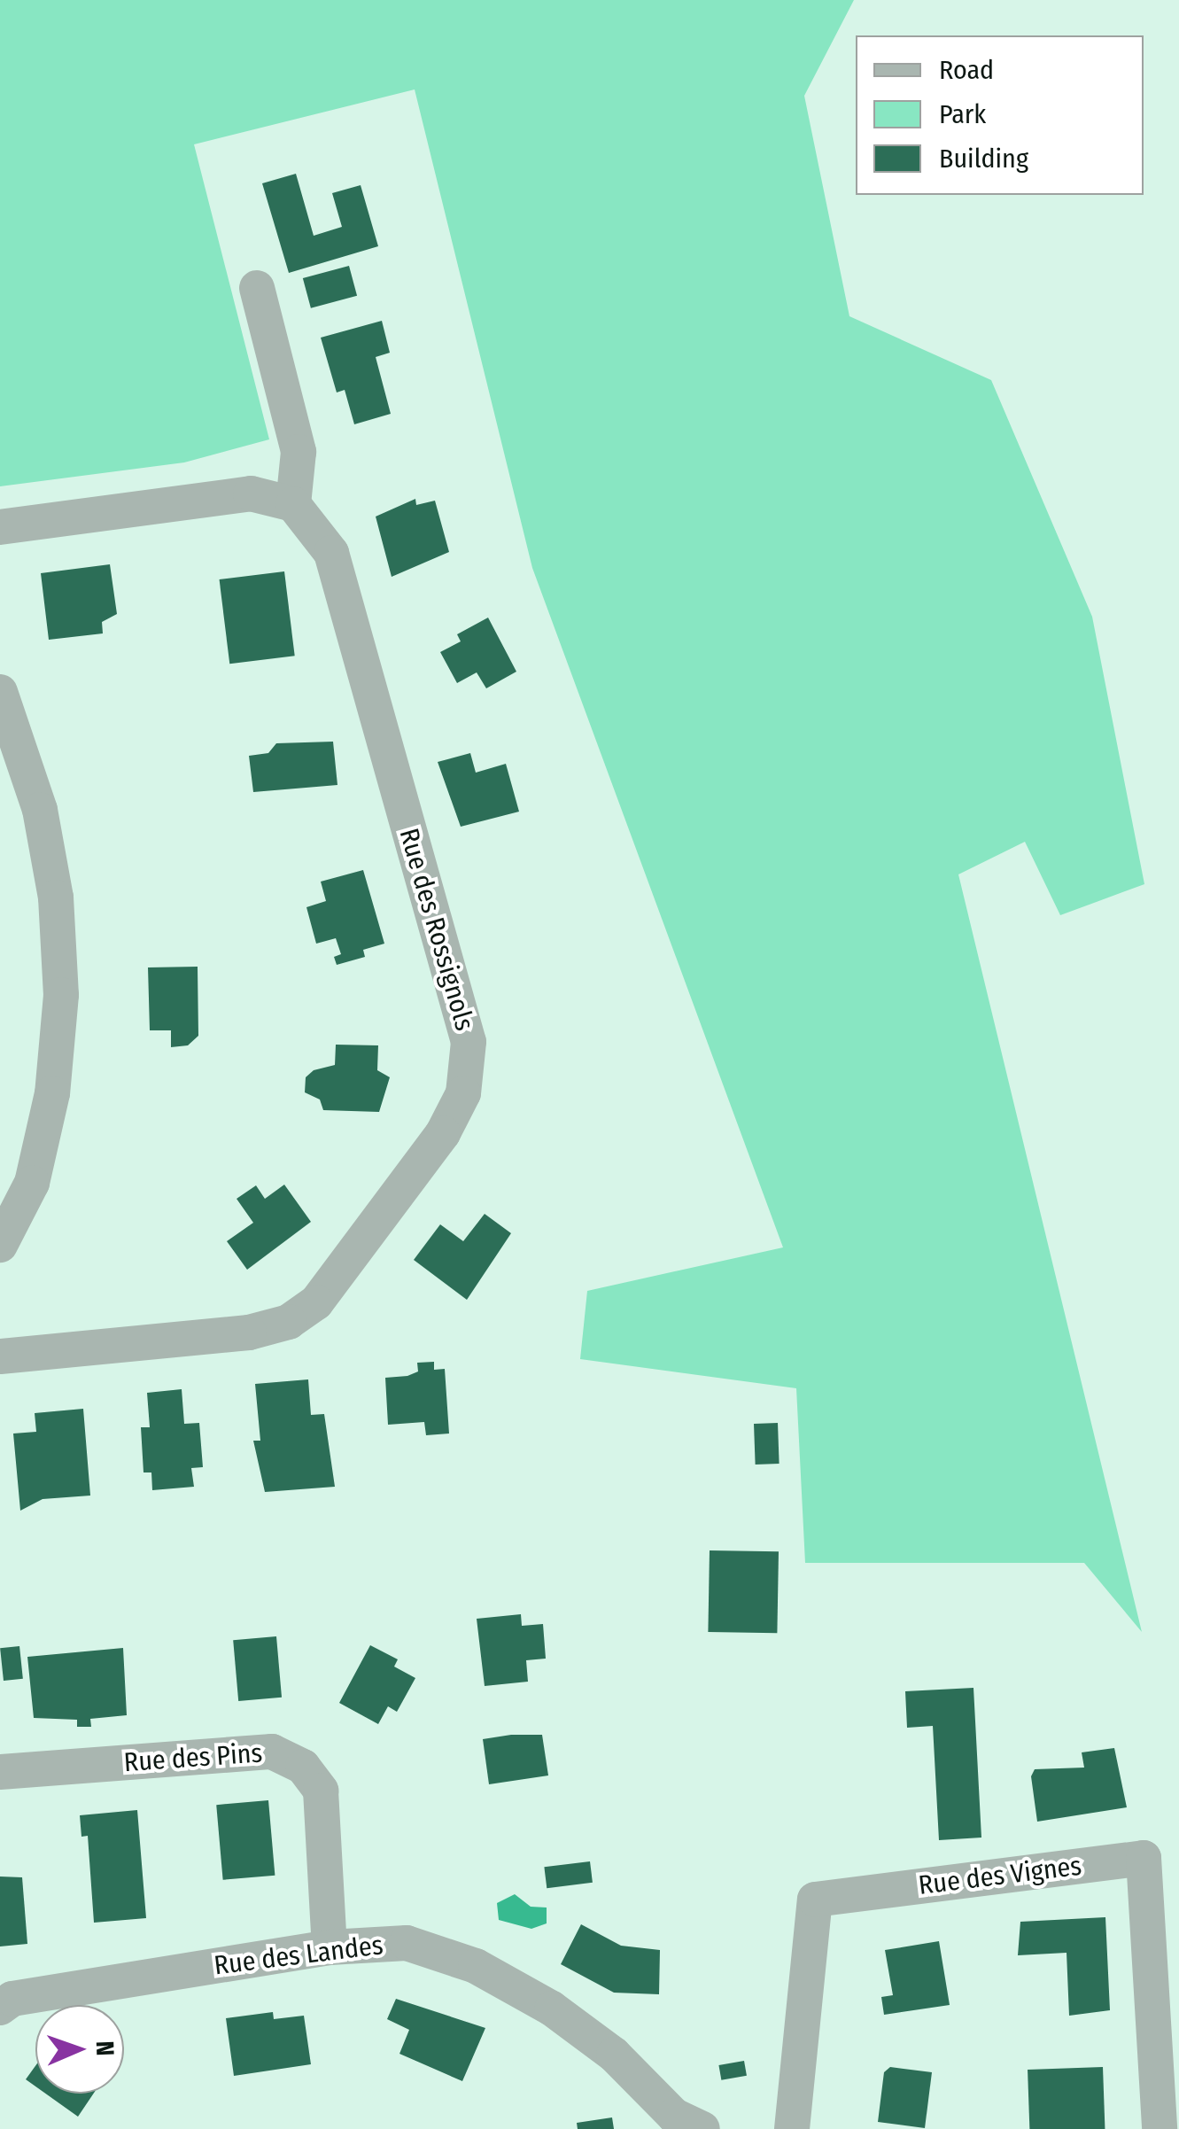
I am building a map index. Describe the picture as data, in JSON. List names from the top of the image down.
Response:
{
  "streets": {
    "street": [
      "Rue des Rossignols",
      "Rue des Pins",
      "Rue des Vignes",
      "Rue des Landes"
    ]
  },
  "crossings": [
    ["Rue des Pins", "Rue des Landes"]
  ],
  "legend": ["Road", "Park", "Building"],
  "north": "right"
}
